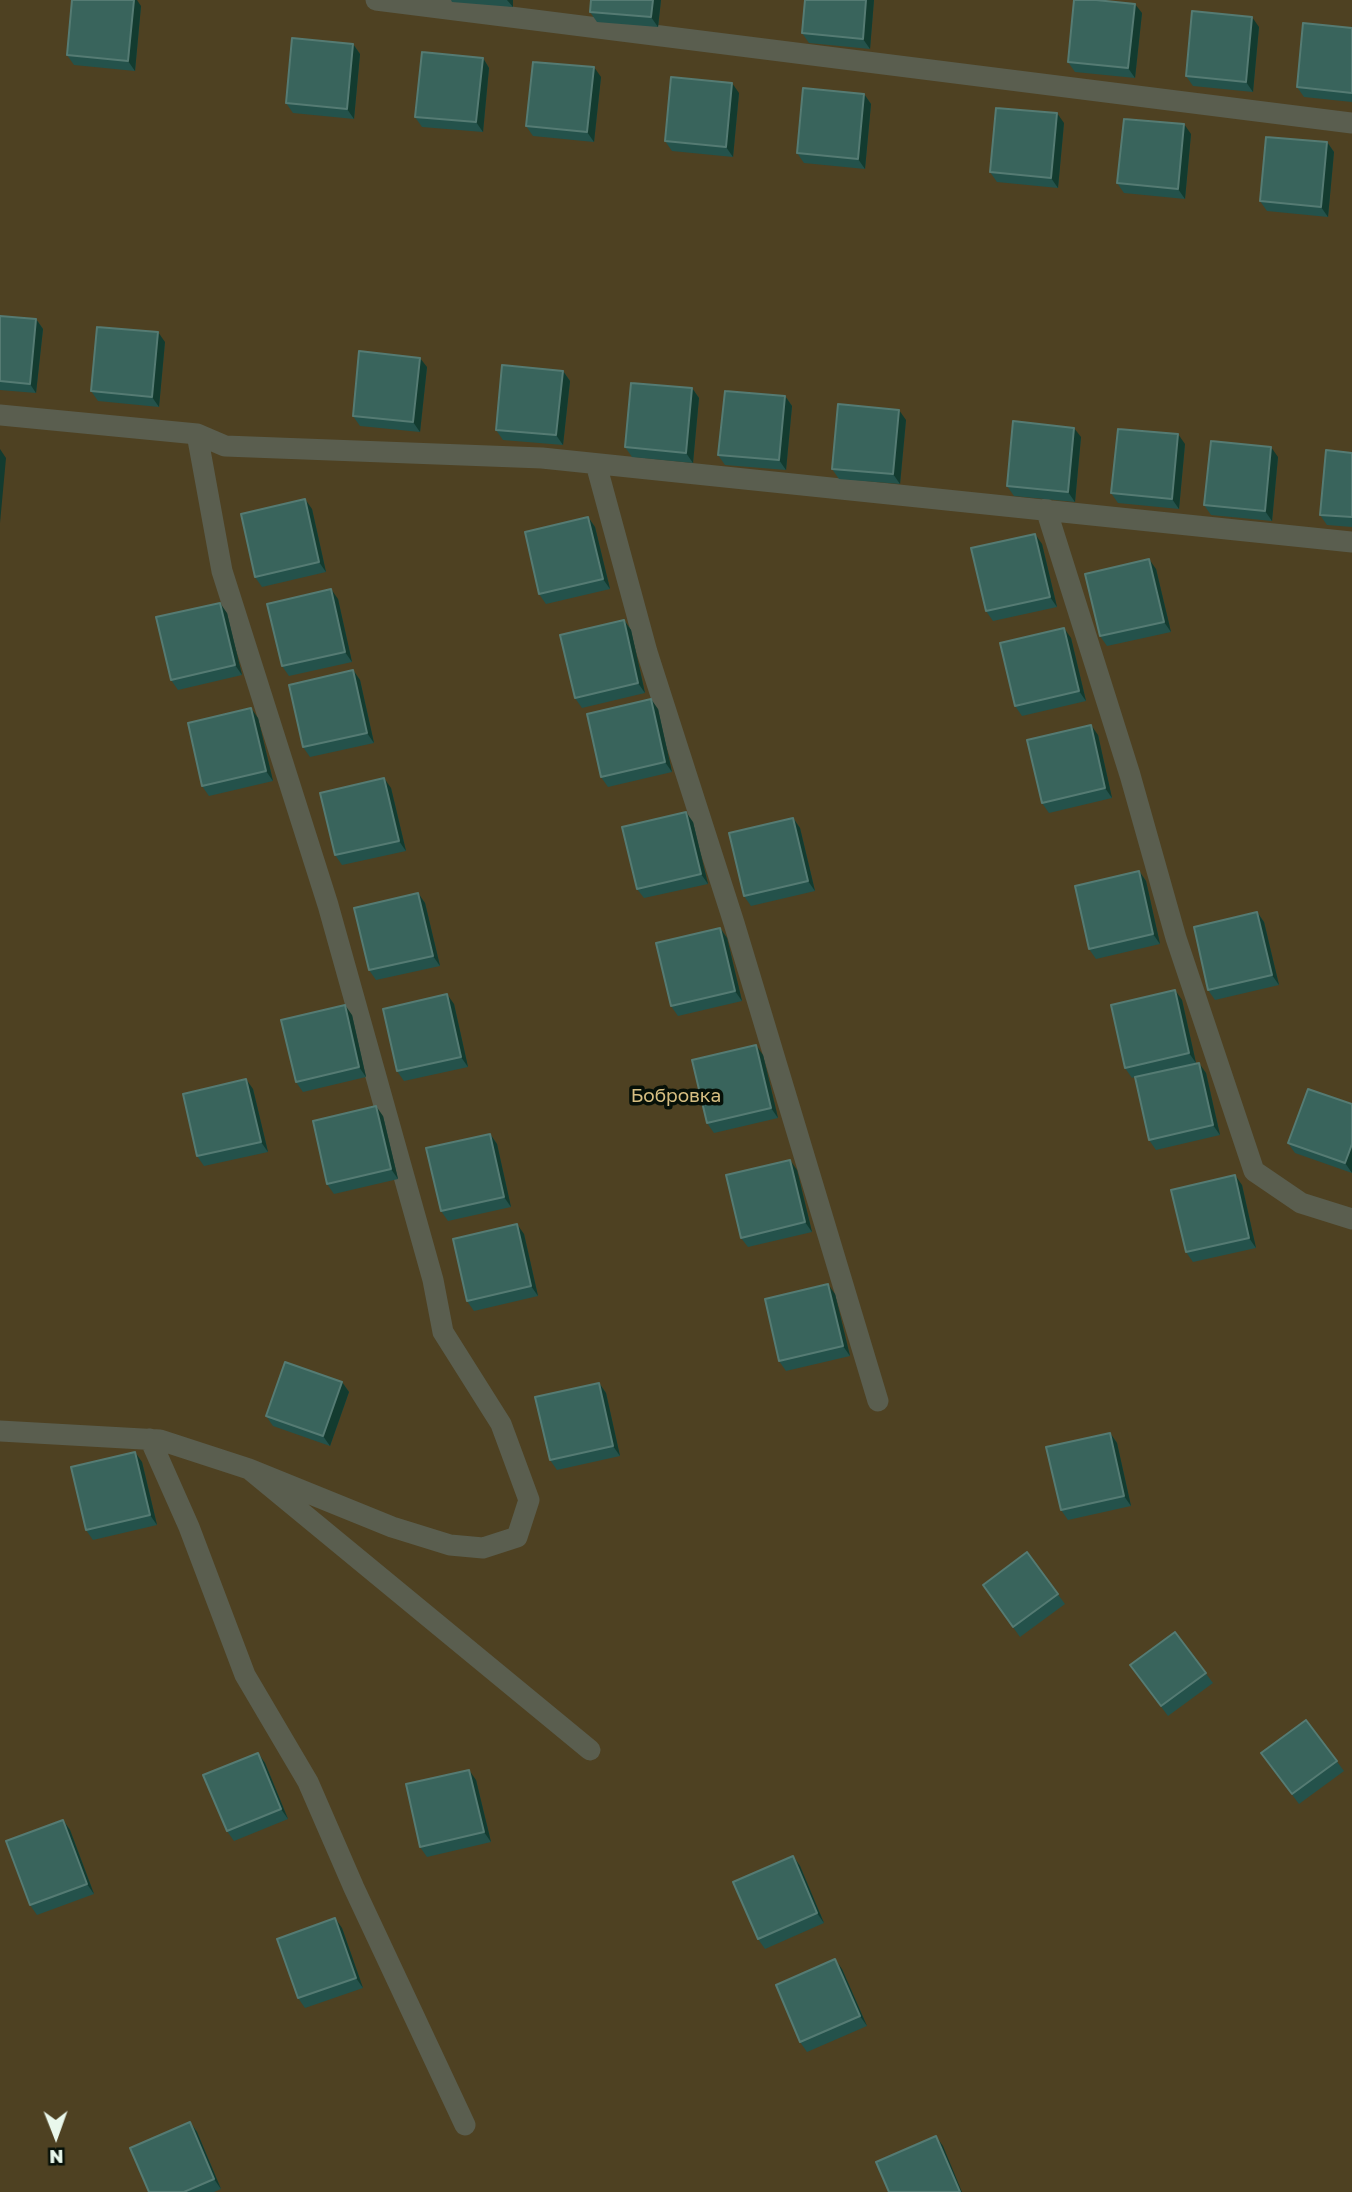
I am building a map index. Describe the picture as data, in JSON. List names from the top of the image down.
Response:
{
  "parks": ["Бобровка"],
  "north": "bottom"
}
